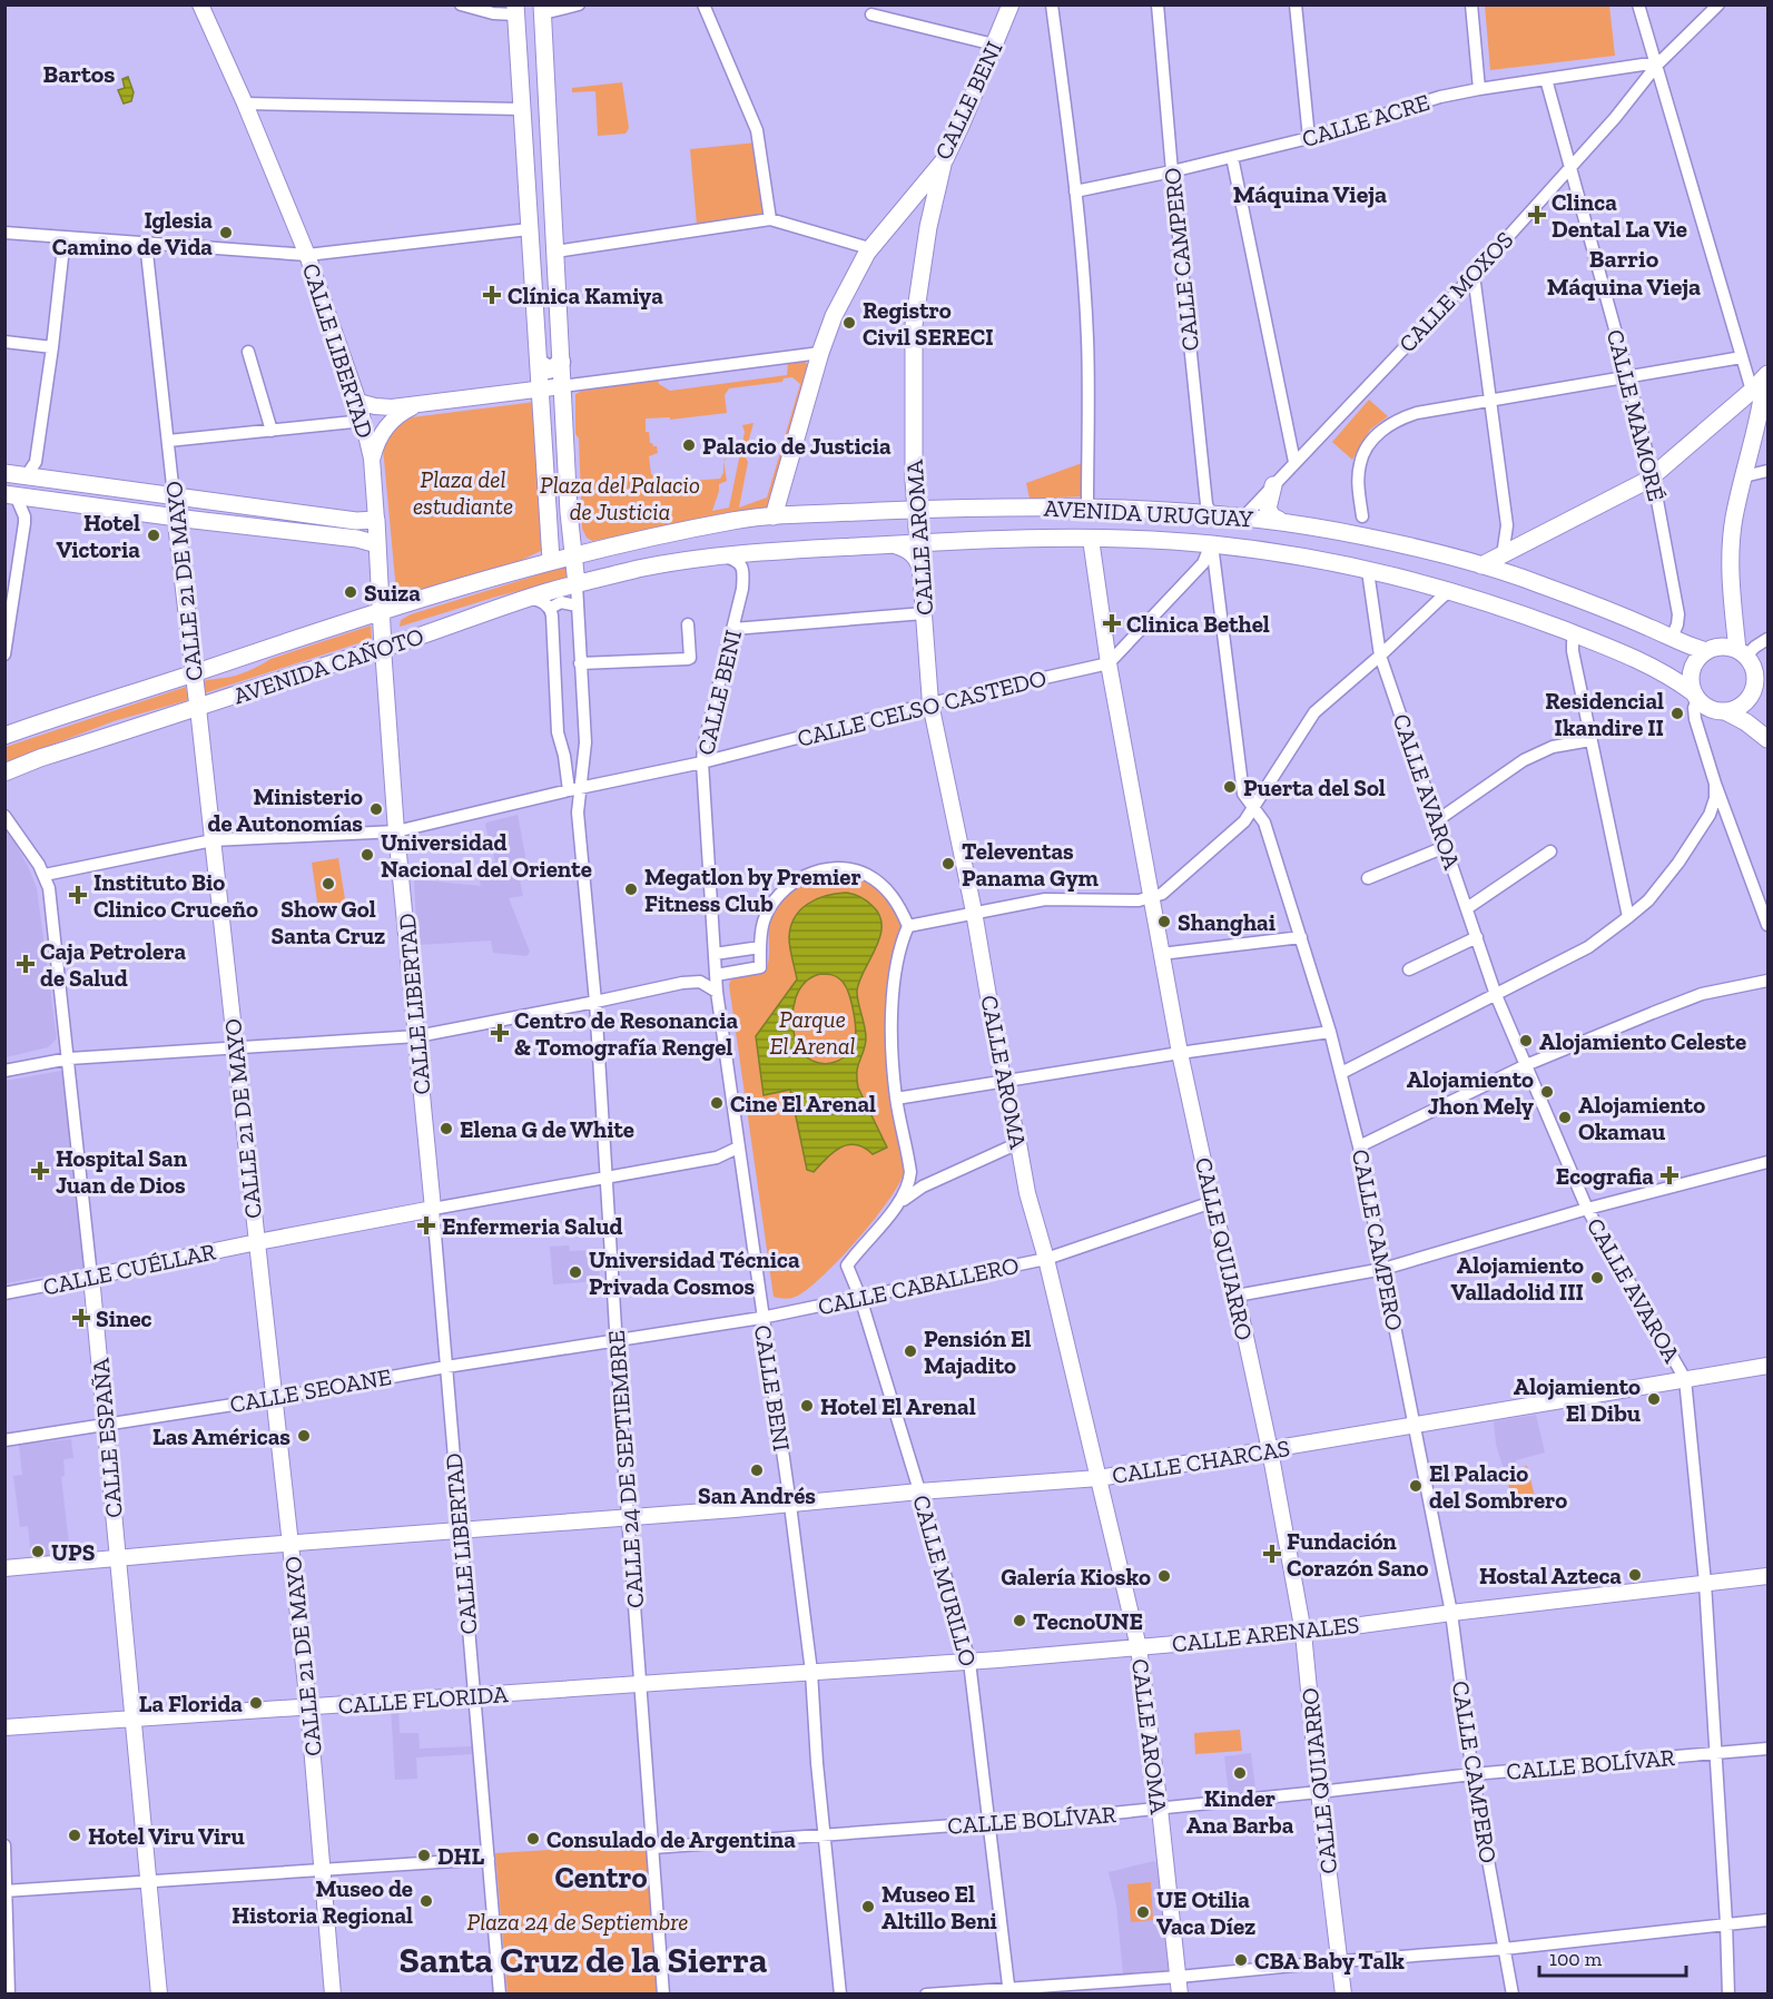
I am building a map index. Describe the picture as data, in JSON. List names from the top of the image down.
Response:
{
  "streets": {
    "main road": [
      "CALLE BENI",
      "CALLE LIBERTAD",
      "AVENIDA URUGUAY",
      "CALLE AROMA",
      "CALLE 21 DE MAYO",
      "AVENIDA CAÑOTO"
    ],
    "street": [
      "CALLE ACRE",
      "CALLE CAMPERO",
      "CALLE MOXOS",
      "CALLE MAMORÉ",
      "CALLE CELSO CASTEDO",
      "CALLE AVAROA",
      "CALLE QUIJARRO",
      "CALLE CUÉLLAR",
      "CALLE CABALLERO",
      "CALLE SEOANE",
      "CALLE ESPAÑA",
      "CALLE CHARCAS",
      "CALLE 24 DE SEPTIEMBRE",
      "CALLE MURILLO",
      "CALLE ARENALES",
      "CALLE FLORIDA",
      "CALLE BOLÍVAR"
    ]
  },
  "crossings": [
    ["CALLE BENI", "AVENIDA URUGUAY"],
    ["CALLE BENI", "CALLE AROMA"],
    ["CALLE BENI", "CALLE CELSO CASTEDO"],
    ["CALLE BENI", "CALLE CUÉLLAR"],
    ["CALLE BENI", "CALLE CABALLERO"],
    ["CALLE BENI", "CALLE CHARCAS"],
    ["CALLE BENI", "CALLE ARENALES"],
    ["CALLE BENI", "CALLE BOLÍVAR"],
    ["CALLE ACRE", "CALLE CAMPERO"],
    ["CALLE ACRE", "CALLE MOXOS"],
    ["CALLE ACRE", "CALLE MAMORÉ"],
    ["CALLE CAMPERO", "AVENIDA URUGUAY"],
    ["CALLE CAMPERO", "CALLE CHARCAS"],
    ["CALLE CAMPERO", "CALLE ARENALES"],
    ["CALLE CAMPERO", "CALLE BOLÍVAR"],
    ["CALLE MOXOS", "CALLE MAMORÉ"],
    ["CALLE MOXOS", "AVENIDA URUGUAY"],
    ["CALLE LIBERTAD", "AVENIDA CAÑOTO"],
    ["CALLE LIBERTAD", "CALLE CELSO CASTEDO"],
    ["CALLE LIBERTAD", "CALLE CUÉLLAR"],
    ["CALLE LIBERTAD", "CALLE SEOANE"],
    ["CALLE LIBERTAD", "CALLE CHARCAS"],
    ["CALLE LIBERTAD", "CALLE FLORIDA"],
    ["CALLE MAMORÉ", "AVENIDA URUGUAY"],
    ["AVENIDA URUGUAY", "CALLE AROMA"],
    ["AVENIDA URUGUAY", "AVENIDA CAÑOTO"],
    ["AVENIDA URUGUAY", "CALLE AVAROA"],
    ["AVENIDA URUGUAY", "CALLE QUIJARRO"],
    ["AVENIDA URUGUAY", "CALLE 24 DE SEPTIEMBRE"],
    ["CALLE AROMA", "CALLE CELSO CASTEDO"],
    ["CALLE AROMA", "CALLE CABALLERO"],
    ["CALLE AROMA", "CALLE CHARCAS"],
    ["CALLE AROMA", "CALLE MURILLO"],
    ["CALLE AROMA", "CALLE ARENALES"],
    ["CALLE AROMA", "CALLE BOLÍVAR"],
    ["CALLE 21 DE MAYO", "AVENIDA CAÑOTO"],
    ["CALLE 21 DE MAYO", "CALLE CELSO CASTEDO"],
    ["CALLE 21 DE MAYO", "CALLE CUÉLLAR"],
    ["CALLE 21 DE MAYO", "CALLE SEOANE"],
    ["CALLE 21 DE MAYO", "CALLE CHARCAS"],
    ["CALLE 21 DE MAYO", "CALLE FLORIDA"],
    ["AVENIDA CAÑOTO", "CALLE 24 DE SEPTIEMBRE"],
    ["CALLE CELSO CASTEDO", "CALLE QUIJARRO"],
    ["CALLE CELSO CASTEDO", "CALLE ESPAÑA"],
    ["CALLE CELSO CASTEDO", "CALLE 24 DE SEPTIEMBRE"],
    ["CALLE AVAROA", "CALLE CHARCAS"],
    ["CALLE AVAROA", "CALLE ARENALES"],
    ["CALLE AVAROA", "CALLE BOLÍVAR"],
    ["CALLE QUIJARRO", "CALLE CABALLERO"],
    ["CALLE QUIJARRO", "CALLE CHARCAS"],
    ["CALLE QUIJARRO", "CALLE ARENALES"],
    ["CALLE QUIJARRO", "CALLE BOLÍVAR"],
    ["CALLE CUÉLLAR", "CALLE ESPAÑA"],
    ["CALLE CUÉLLAR", "CALLE 24 DE SEPTIEMBRE"],
    ["CALLE CABALLERO", "CALLE SEOANE"],
    ["CALLE CABALLERO", "CALLE 24 DE SEPTIEMBRE"],
    ["CALLE CABALLERO", "CALLE MURILLO"],
    ["CALLE SEOANE", "CALLE ESPAÑA"],
    ["CALLE SEOANE", "CALLE 24 DE SEPTIEMBRE"],
    ["CALLE ESPAÑA", "CALLE CHARCAS"],
    ["CALLE ESPAÑA", "CALLE FLORIDA"],
    ["CALLE CHARCAS", "CALLE 24 DE SEPTIEMBRE"],
    ["CALLE CHARCAS", "CALLE MURILLO"],
    ["CALLE 24 DE SEPTIEMBRE", "CALLE ARENALES"],
    ["CALLE 24 DE SEPTIEMBRE", "CALLE FLORIDA"],
    ["CALLE 24 DE SEPTIEMBRE", "CALLE BOLÍVAR"],
    ["CALLE MURILLO", "CALLE ARENALES"],
    ["CALLE MURILLO", "CALLE BOLÍVAR"],
    ["CALLE ARENALES", "CALLE FLORIDA"]
  ],
  "districts": [
    "Bartos",
    "Máquina Vieja",
    "Barrio Máquina Vieja",
    "Centro",
    "Santa Cruz de la Sierra"
  ],
  "parks": [
    "Plaza del estudiante",
    "Plaza del Palacio de Justicia",
    "Parque El Arenal",
    "Plaza 24 de Septiembre"
  ],
  "places": {
    "health": [
      "Clinca Dental La Vie",
      "Clínica Kamiya",
      "Clinica Bethel",
      "Instituto Bio Clinico Cruceño",
      "Caja Petrolera de Salud",
      "Centro de Resonancia & Tomografía Rengel",
      "Hospital San Juan de Dios",
      "Ecografia",
      "Enfermeria Salud",
      "Sinec",
      "Fundación Corazón Sano"
    ],
    "other": [
      "Iglesia Camino de Vida",
      "Registro Civil SERECI",
      "Palacio de Justicia",
      "Hotel Victoria",
      "Suiza",
      "Residencial Ikandire II",
      "Puerta del Sol",
      "Ministerio de Autonomías",
      "Universidad Nacional del Oriente",
      "Televentas Panama Gym",
      "Show Gol Santa Cruz",
      "Megatlon by Premier Fitness Club",
      "Shanghai",
      "Alojamiento Celeste",
      "Alojamiento Jhon Mely",
      "Cine El Arenal",
      "Alojamiento Okamau",
      "Elena G de White",
      "Universidad Técnica Privada Cosmos",
      "Alojamiento Valladolid III",
      "Pensión El Majadito",
      "Alojamiento El Dibu",
      "Hotel El Arenal",
      "Las Américas",
      "San Andrés",
      "El Palacio del Sombrero",
      "UPS",
      "Hostal Azteca",
      "Galería Kiosko",
      "TecnoUNE",
      "La Florida",
      "Kinder Ana Barba",
      "Hotel Viru Viru",
      "Consulado de Argentina",
      "DHL",
      "Museo de Historia Regional",
      "Museo El Altillo Beni",
      "UE Otilia Vaca Díez",
      "CBA Baby Talk"
    ]
  },
  "scale_bar": "100 m"
}
